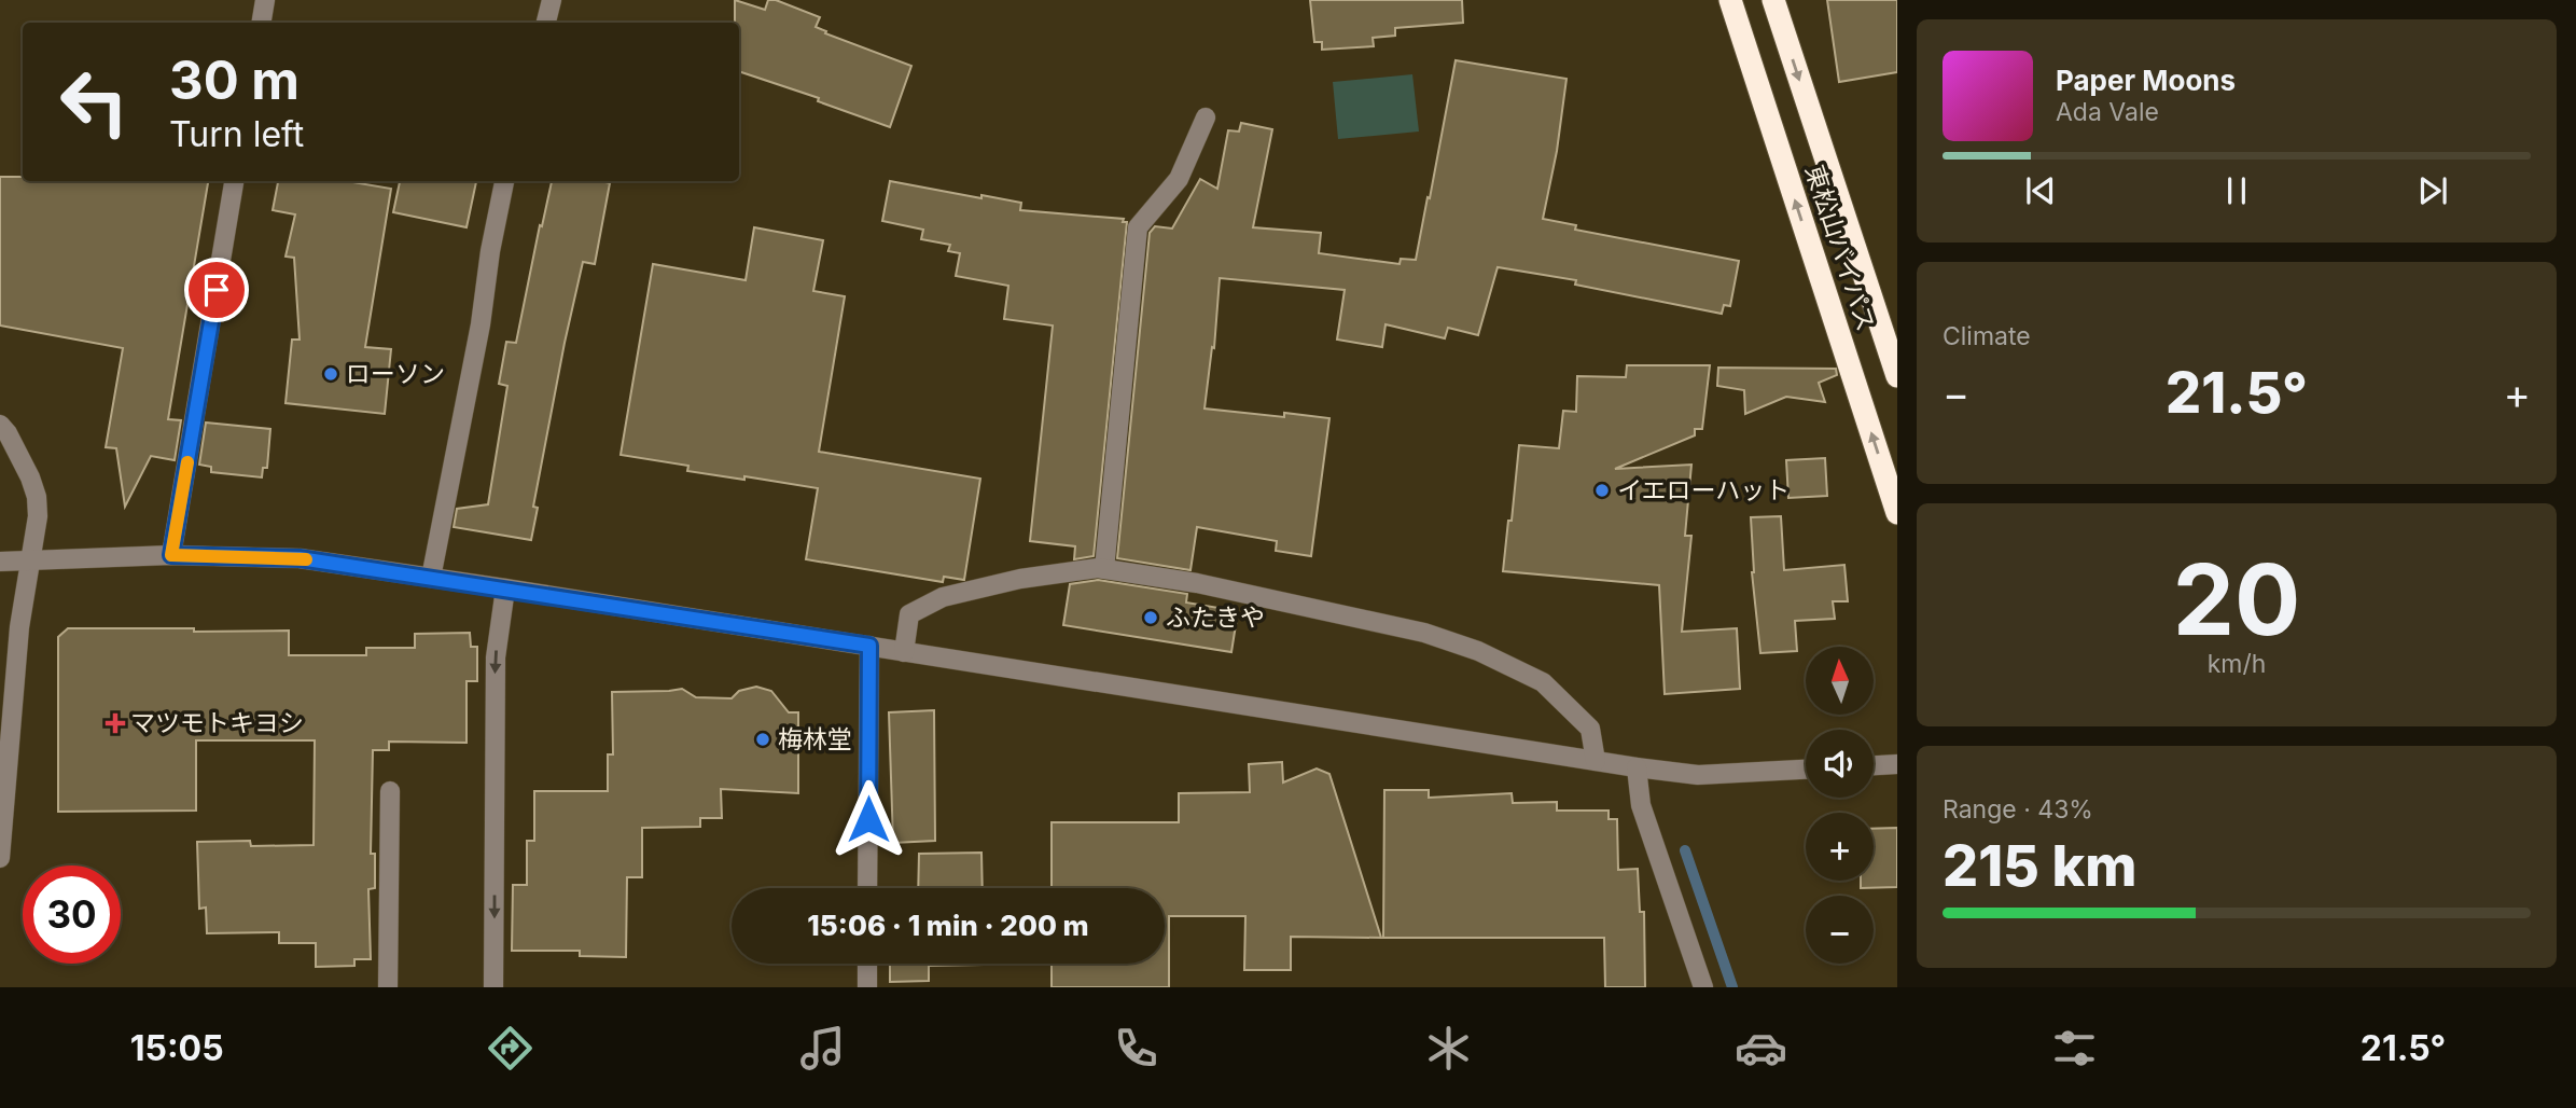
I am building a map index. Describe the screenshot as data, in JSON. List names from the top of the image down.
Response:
{
  "streets": {
    "highway": ["東松山バイパス"]
  },
  "places": {
    "other": [
      "ローソン",
      "イエローハット",
      "ふたきや",
      "梅林堂"
    ],
    "health": ["マツモトキヨシ"]
  },
  "north": "top",
  "page": {
    "turn": ["30 m", "Turn left"],
    "song": ["Paper Moons", "Ada Vale"],
    "tile": [
      "Climate",
      ["20", "km/h"],
      ["Range · 43%", "215 km"]
    ],
    "heat": ["−", "21.5°", "+"],
    "map_buttons": ["+", "−"],
    "limit": "30",
    "trip": "15:06 · 1 min · 200 m",
    "tabs": ["15:05", "21.5°"]
  }
}
